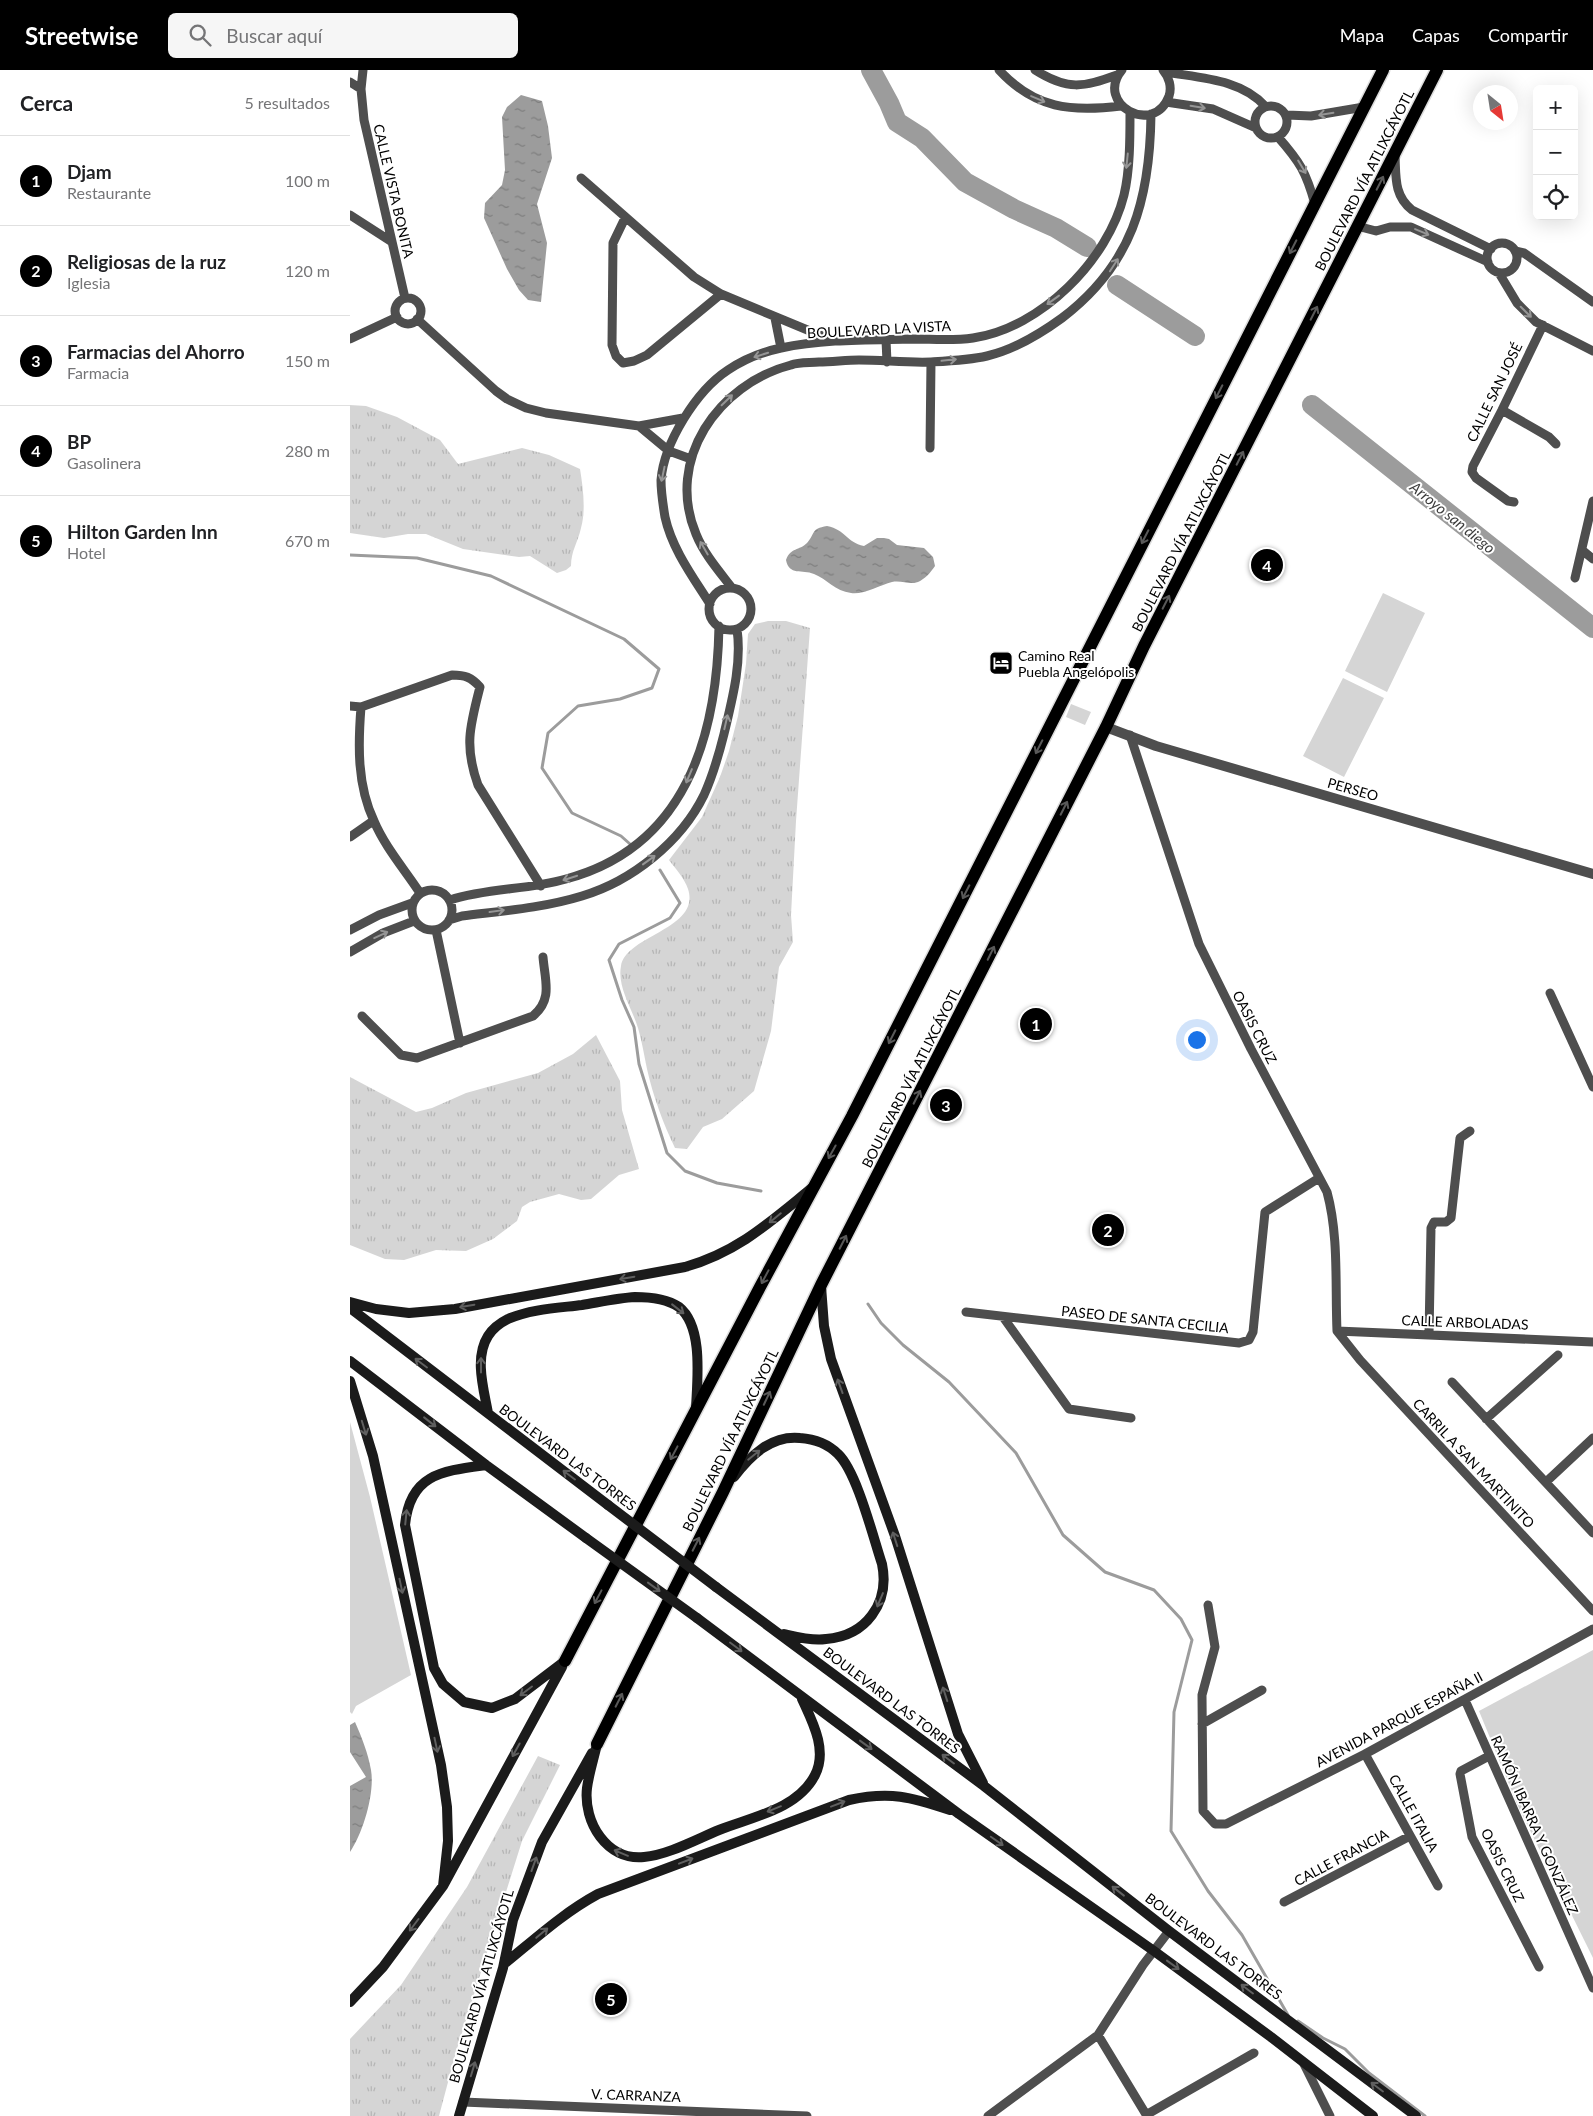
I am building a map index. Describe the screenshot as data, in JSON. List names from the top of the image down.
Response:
{
  "streets": {
    "main road": ["BOULEVARD VÍA ATLIXCÁYOTL", "BOULEVARD LAS TORRES"],
    "street": [
      "CALLE VISTA BONITA",
      "BOULEVARD LA VISTA",
      "CALLE SAN JOSÉ",
      "PERSEO",
      "OASIS CRUZ",
      "PASEO DE SANTA CECILIA",
      "CALLE ARBOLADAS",
      "CARRIL A SAN MARTINITO",
      "AVENIDA PARQUE ESPAÑA II",
      "CALLE ITALIA",
      "RAMÓN IBARRA Y GONZÁLEZ",
      "CALLE FRANCIA",
      "V. CARRANZA"
    ]
  },
  "crossings": [
    ["BOULEVARD VÍA ATLIXCÁYOTL", "PERSEO"],
    ["BOULEVARD VÍA ATLIXCÁYOTL", "V. CARRANZA"],
    ["PERSEO", "OASIS CRUZ"],
    ["OASIS CRUZ", "PASEO DE SANTA CECILIA"],
    ["OASIS CRUZ", "CALLE ARBOLADAS"],
    ["OASIS CRUZ", "CARRIL A SAN MARTINITO"],
    ["OASIS CRUZ", "RAMÓN IBARRA Y GONZÁLEZ"],
    ["CALLE ARBOLADAS", "CARRIL A SAN MARTINITO"],
    ["AVENIDA PARQUE ESPAÑA II", "CALLE ITALIA"],
    ["AVENIDA PARQUE ESPAÑA II", "RAMÓN IBARRA Y GONZÁLEZ"],
    ["CALLE ITALIA", "CALLE FRANCIA"]
  ],
  "water": ["Arroyo san diego"],
  "places": {
    "hotel": ["Camino Real Puebla Angelópolis"]
  },
  "north": "bottom right",
  "page": {
    "header": "Streetwise",
    "search": "Buscar aquí",
    "nav": ["Mapa", "Capas", "Compartir"],
    "heading": ["Cerca", "5 resultados"],
    "map_buttons": ["+", "−"],
    "list": [
      {
        "mark": "1",
        "name": "Djam",
        "note": "Restaurante",
        "value": "100 m"
      },
      {
        "mark": "2",
        "name": "Religiosas de la ruz",
        "note": "Iglesia",
        "value": "120 m"
      },
      {
        "mark": "3",
        "name": "Farmacias del Ahorro",
        "note": "Farmacia",
        "value": "150 m"
      },
      {
        "mark": "4",
        "name": "BP",
        "note": "Gasolinera",
        "value": "280 m"
      },
      {
        "mark": "5",
        "name": "Hilton Garden Inn",
        "note": "Hotel",
        "value": "670 m"
      }
    ],
    "pins": [
      "4",
      "1",
      "3",
      "2",
      "5"
    ]
  }
}
